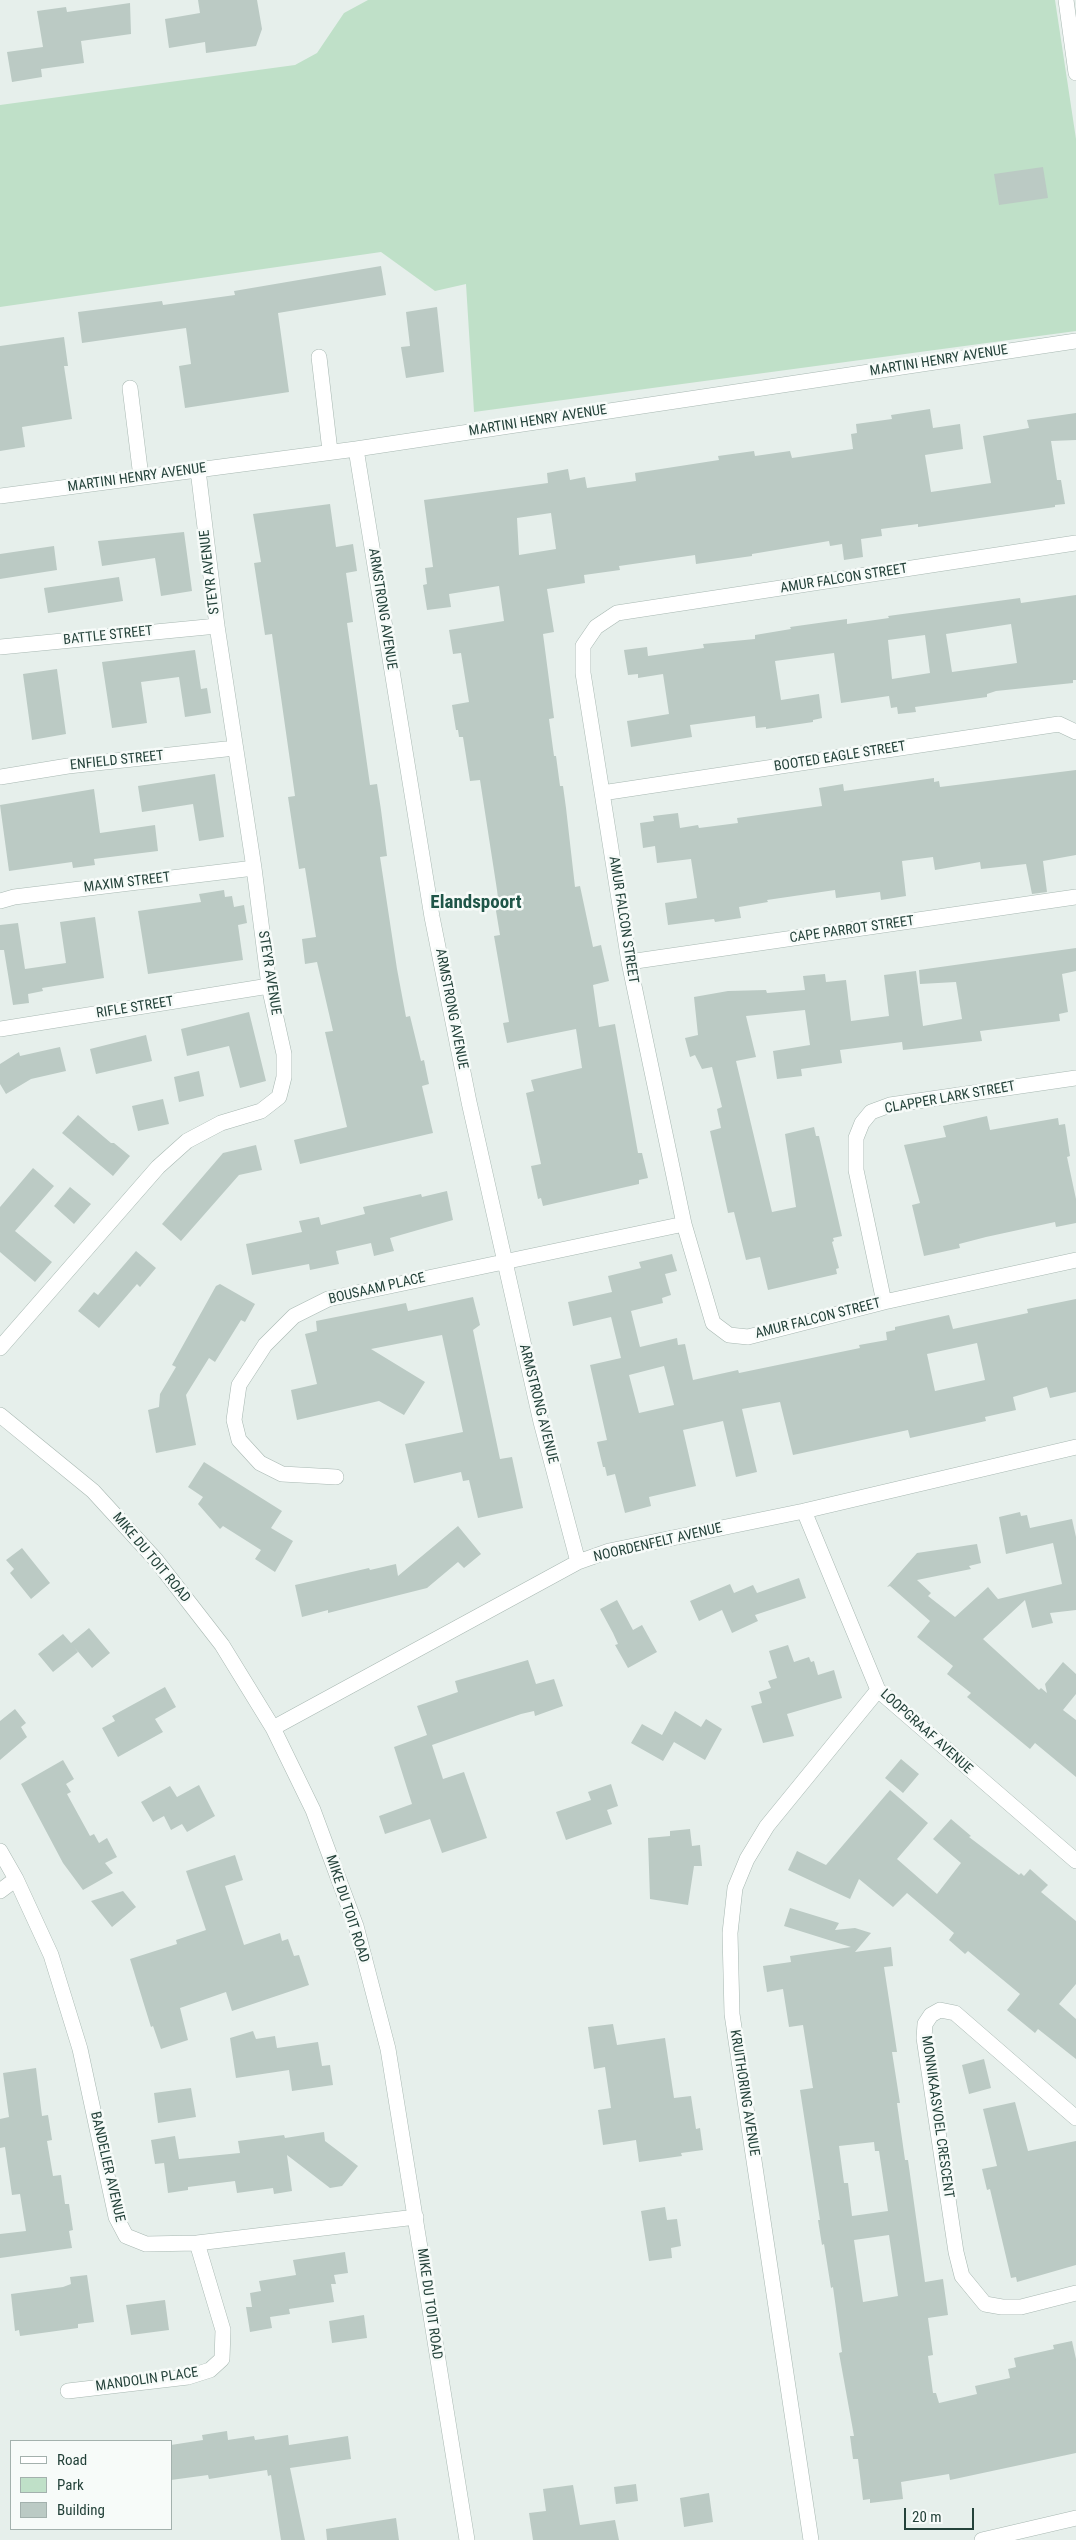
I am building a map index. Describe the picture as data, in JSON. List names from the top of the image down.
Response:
{
  "streets": {
    "street": [
      "MARTINI HENRY AVENUE",
      "STEYR AVENUE",
      "AMUR FALCON STREET",
      "ARMSTRONG AVENUE",
      "BATTLE STREET",
      "BOOTED EAGLE STREET",
      "ENFIELD STREET",
      "MAXIM STREET",
      "CAPE PARROT STREET",
      "RIFLE STREET",
      "CLAPPER LARK STREET",
      "BOUSAAM PLACE",
      "NOORDENFELT AVENUE",
      "MIKE DU TOIT ROAD",
      "LOOPGRAAF AVENUE",
      "KRUITHORING AVENUE",
      "MONNIKAASVOEL CRESCENT",
      "BANDELIER AVENUE",
      "MANDOLIN PLACE"
    ]
  },
  "crossings": [
    ["MARTINI HENRY AVENUE", "STEYR AVENUE"],
    ["MARTINI HENRY AVENUE", "ARMSTRONG AVENUE"],
    ["STEYR AVENUE", "BATTLE STREET"],
    ["STEYR AVENUE", "ENFIELD STREET"],
    ["STEYR AVENUE", "MAXIM STREET"],
    ["STEYR AVENUE", "RIFLE STREET"],
    ["AMUR FALCON STREET", "BOOTED EAGLE STREET"],
    ["AMUR FALCON STREET", "CAPE PARROT STREET"],
    ["AMUR FALCON STREET", "CLAPPER LARK STREET"],
    ["AMUR FALCON STREET", "BOUSAAM PLACE"],
    ["ARMSTRONG AVENUE", "BOUSAAM PLACE"],
    ["ARMSTRONG AVENUE", "NOORDENFELT AVENUE"],
    ["NOORDENFELT AVENUE", "MIKE DU TOIT ROAD"],
    ["NOORDENFELT AVENUE", "LOOPGRAAF AVENUE"],
    ["MIKE DU TOIT ROAD", "BANDELIER AVENUE"],
    ["LOOPGRAAF AVENUE", "KRUITHORING AVENUE"],
    ["BANDELIER AVENUE", "MANDOLIN PLACE"]
  ],
  "districts": ["Elandspoort"],
  "legend": ["Road", "Park", "Building"],
  "scale_bar": "20 m"
}
